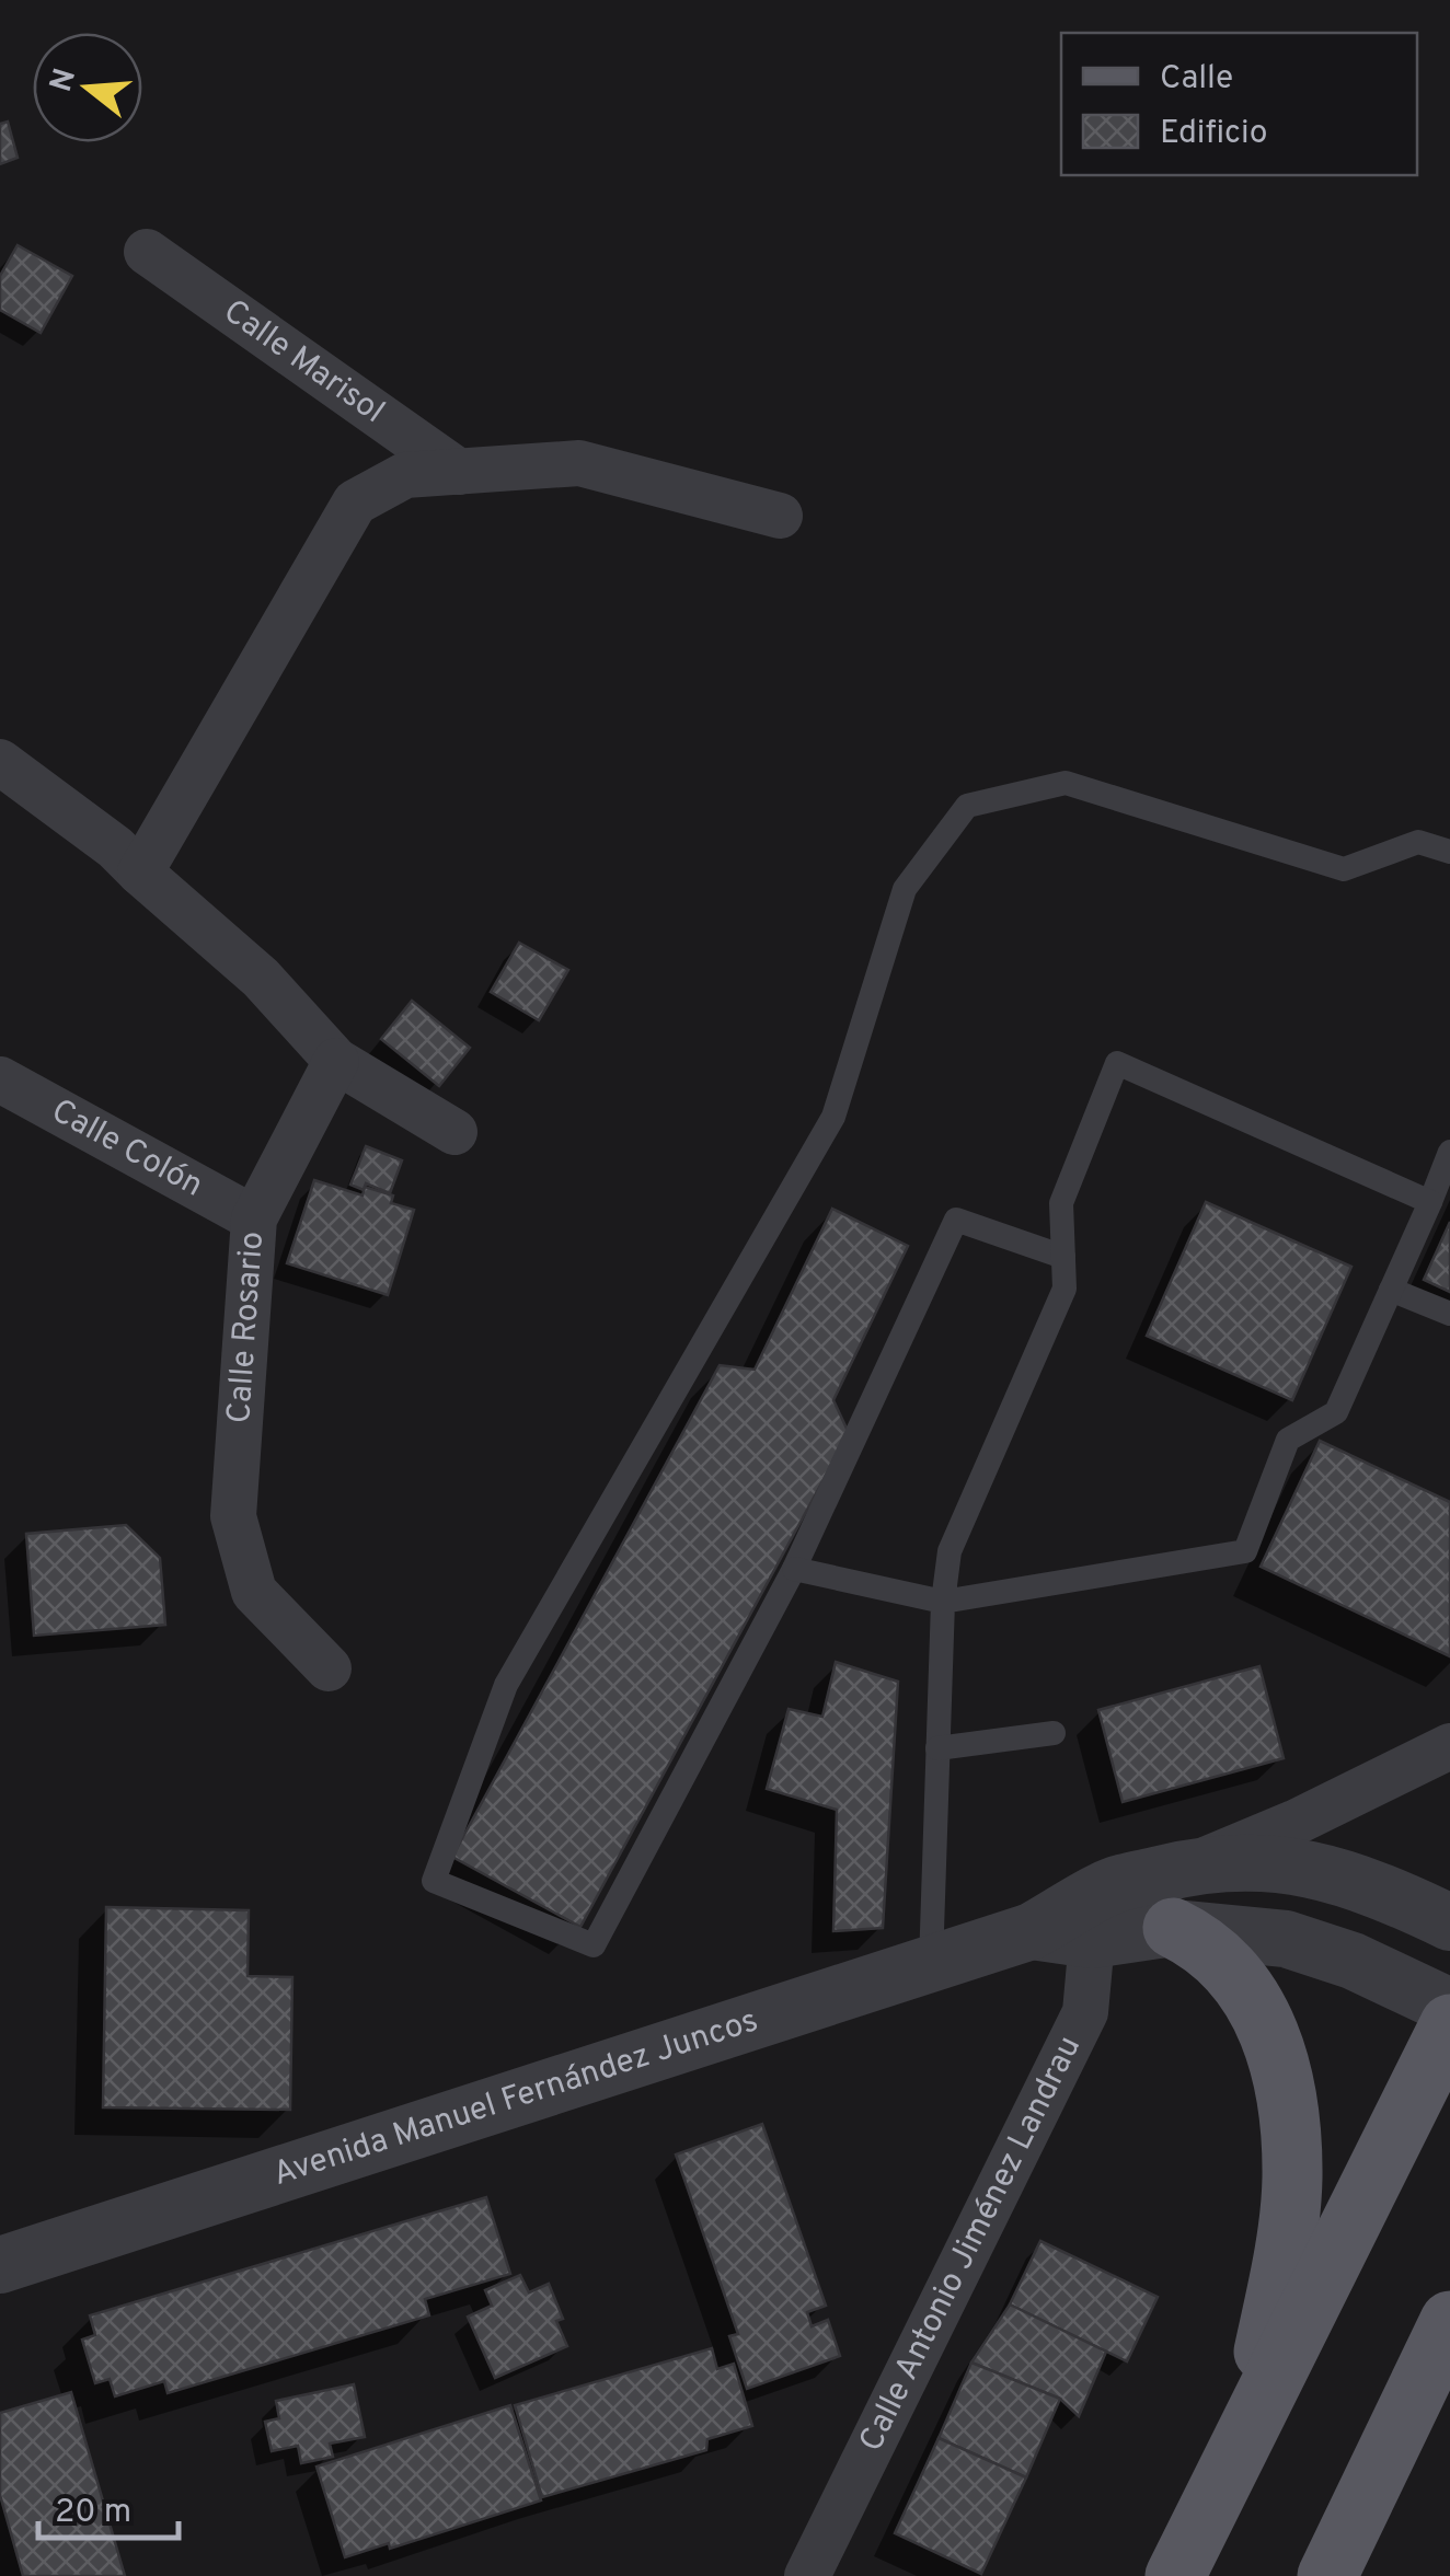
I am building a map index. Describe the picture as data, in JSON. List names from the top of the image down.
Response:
{
  "streets": {
    "street": [
      "Calle Marisol",
      "Calle Colón",
      "Calle Rosario",
      "Avenida Manuel Fernández Juncos",
      "Calle Antonio Jiménez Landrau"
    ]
  },
  "crossings": [
    ["Calle Colón", "Calle Rosario"],
    ["Avenida Manuel Fernández Juncos", "Calle Antonio Jiménez Landrau"]
  ],
  "legend": ["Calle", "Edificio"],
  "scale_bar": "20 m",
  "north": "left"
}
